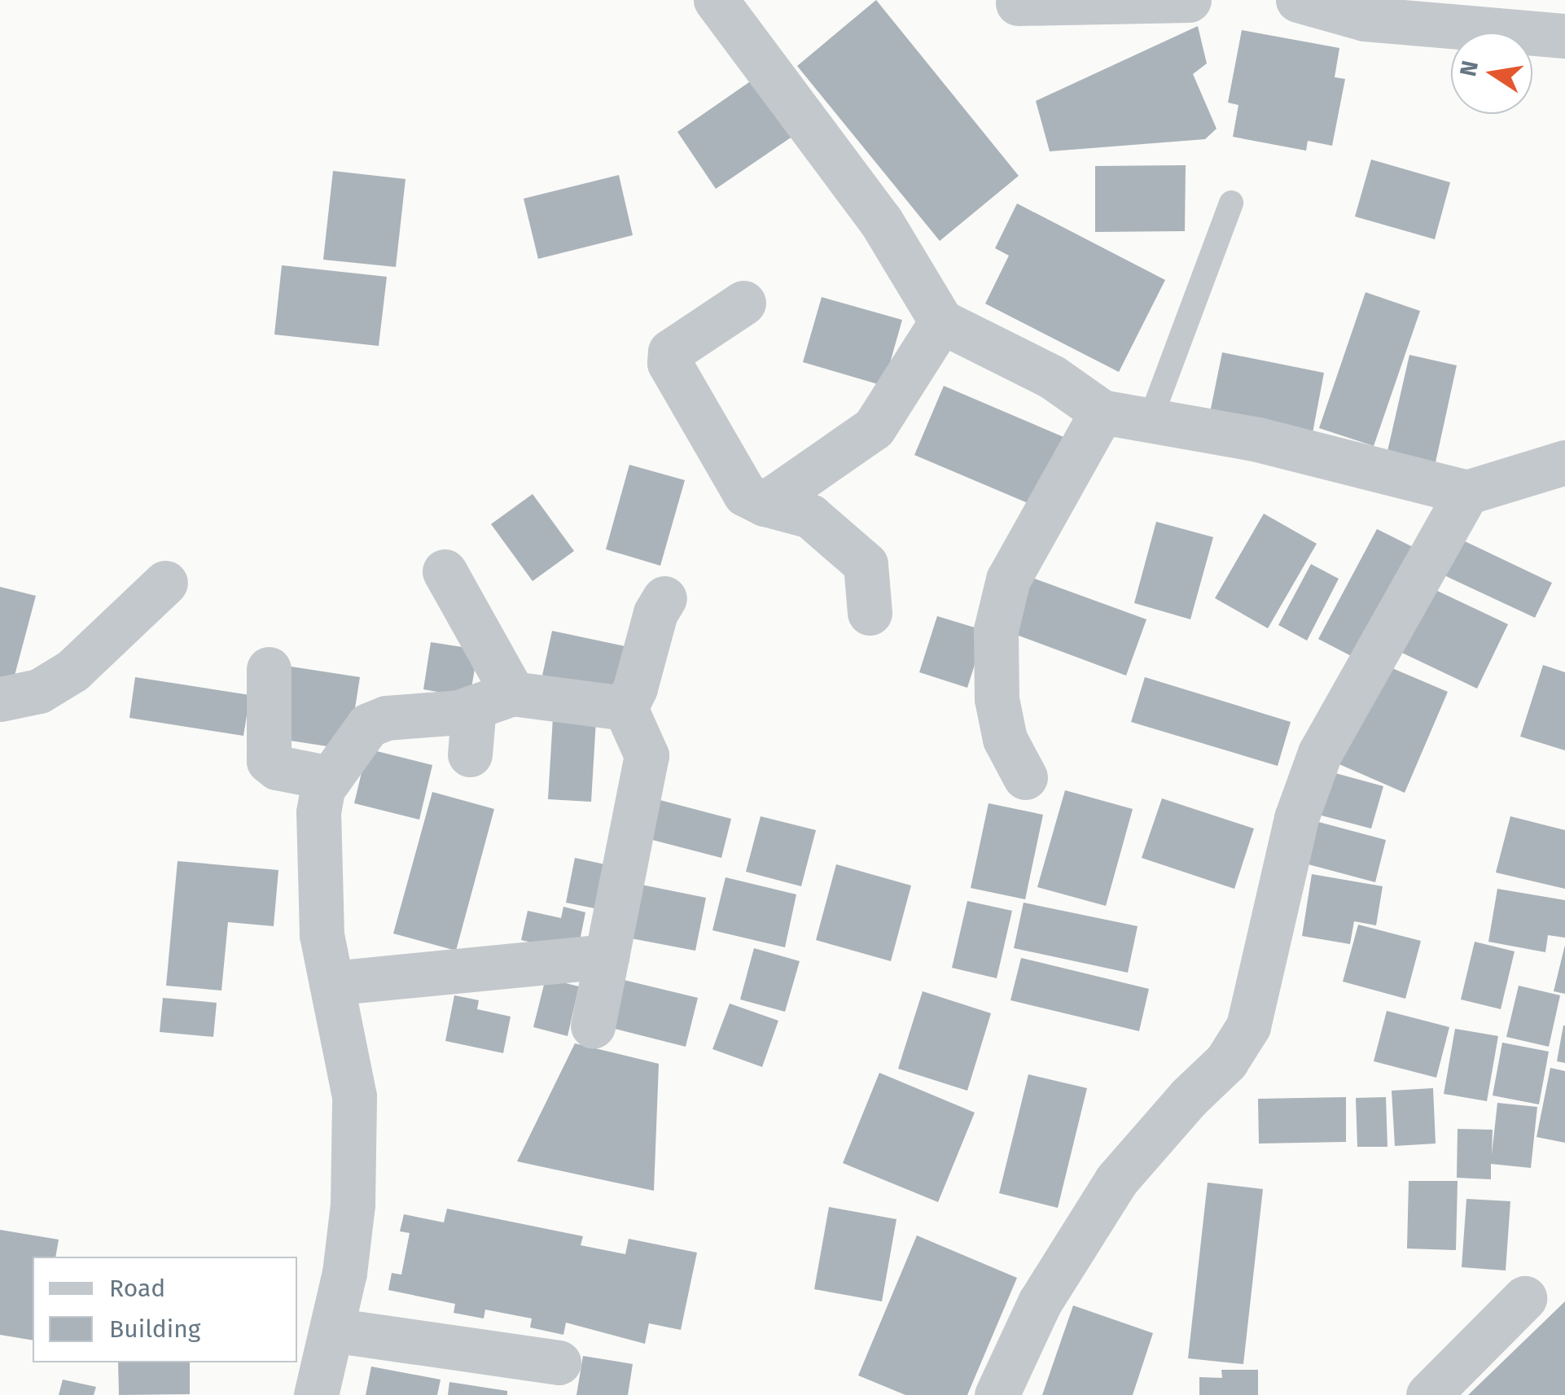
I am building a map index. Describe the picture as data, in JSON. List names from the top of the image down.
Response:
{
  "legend": ["Road", "Building"],
  "north": "left"
}
